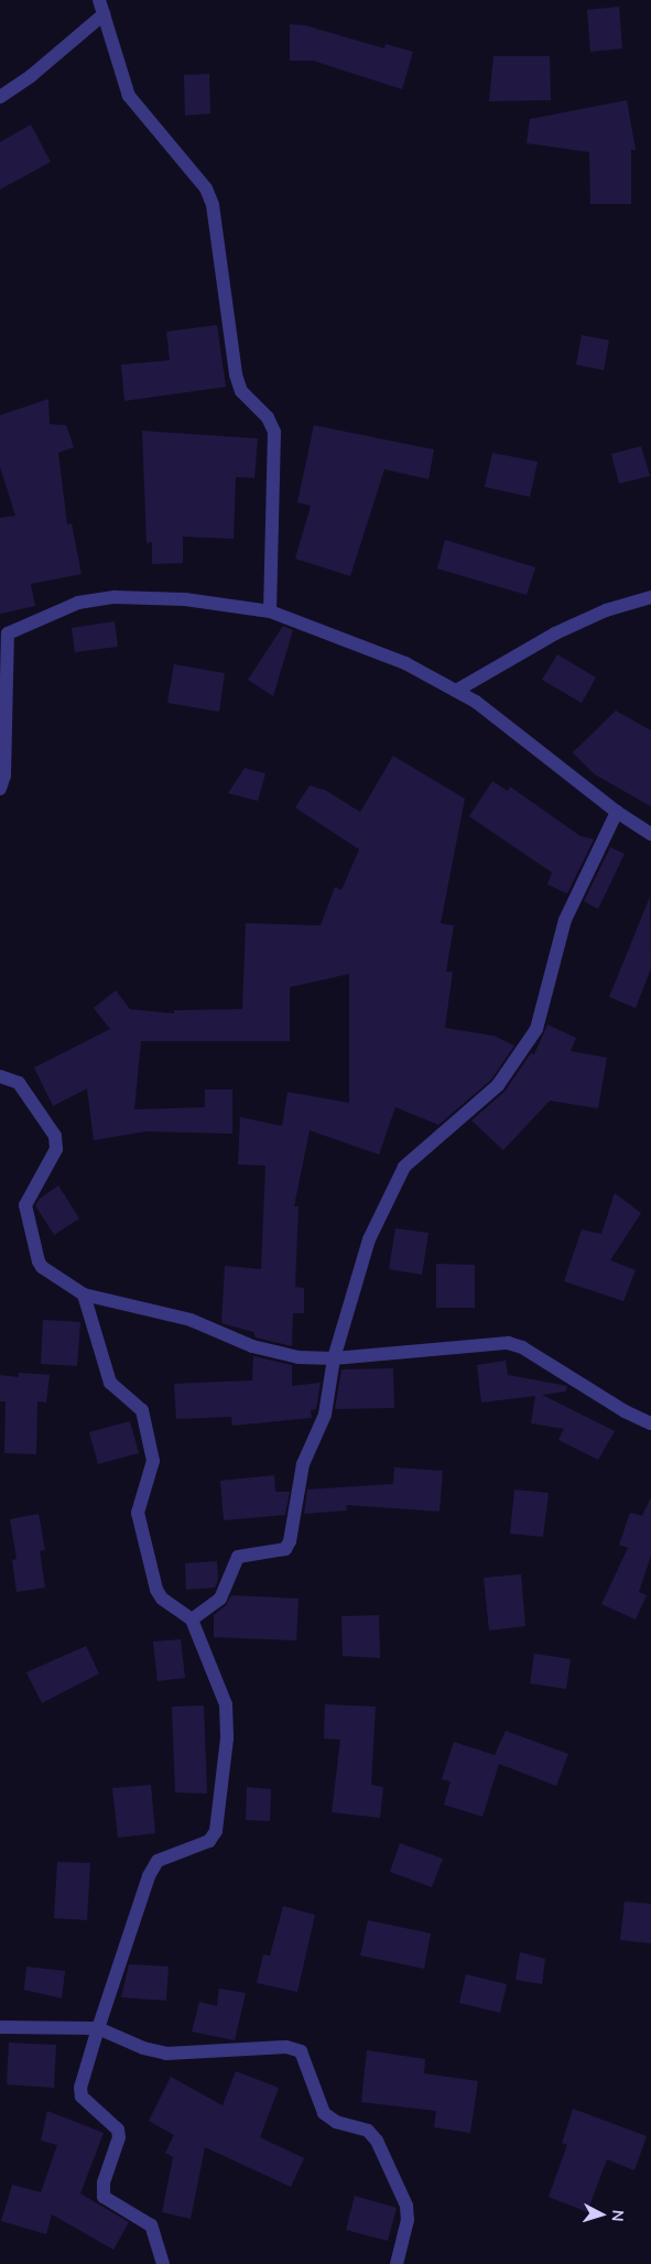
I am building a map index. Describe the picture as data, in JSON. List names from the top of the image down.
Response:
{
  "north": "right"
}
